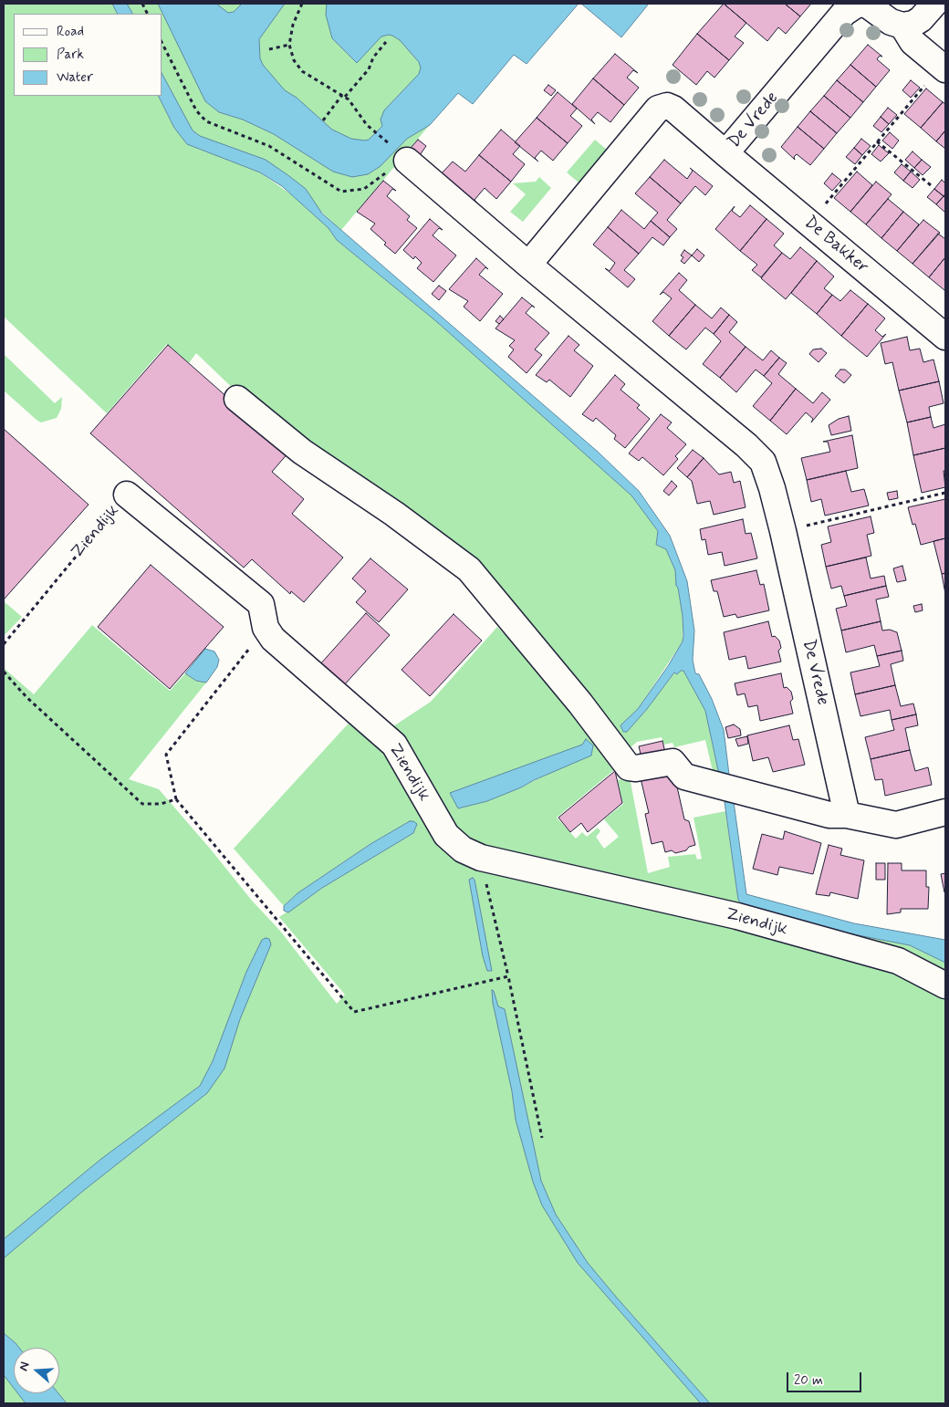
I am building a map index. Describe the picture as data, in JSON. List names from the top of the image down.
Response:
{
  "streets": {
    "street": ["De Vrede", "De Bakker", "Ziendijk"]
  },
  "crossings": [
    ["De Vrede", "De Bakker"]
  ],
  "legend": ["Road", "Park", "Water"],
  "scale_bar": "20 m",
  "north": "left"
}
